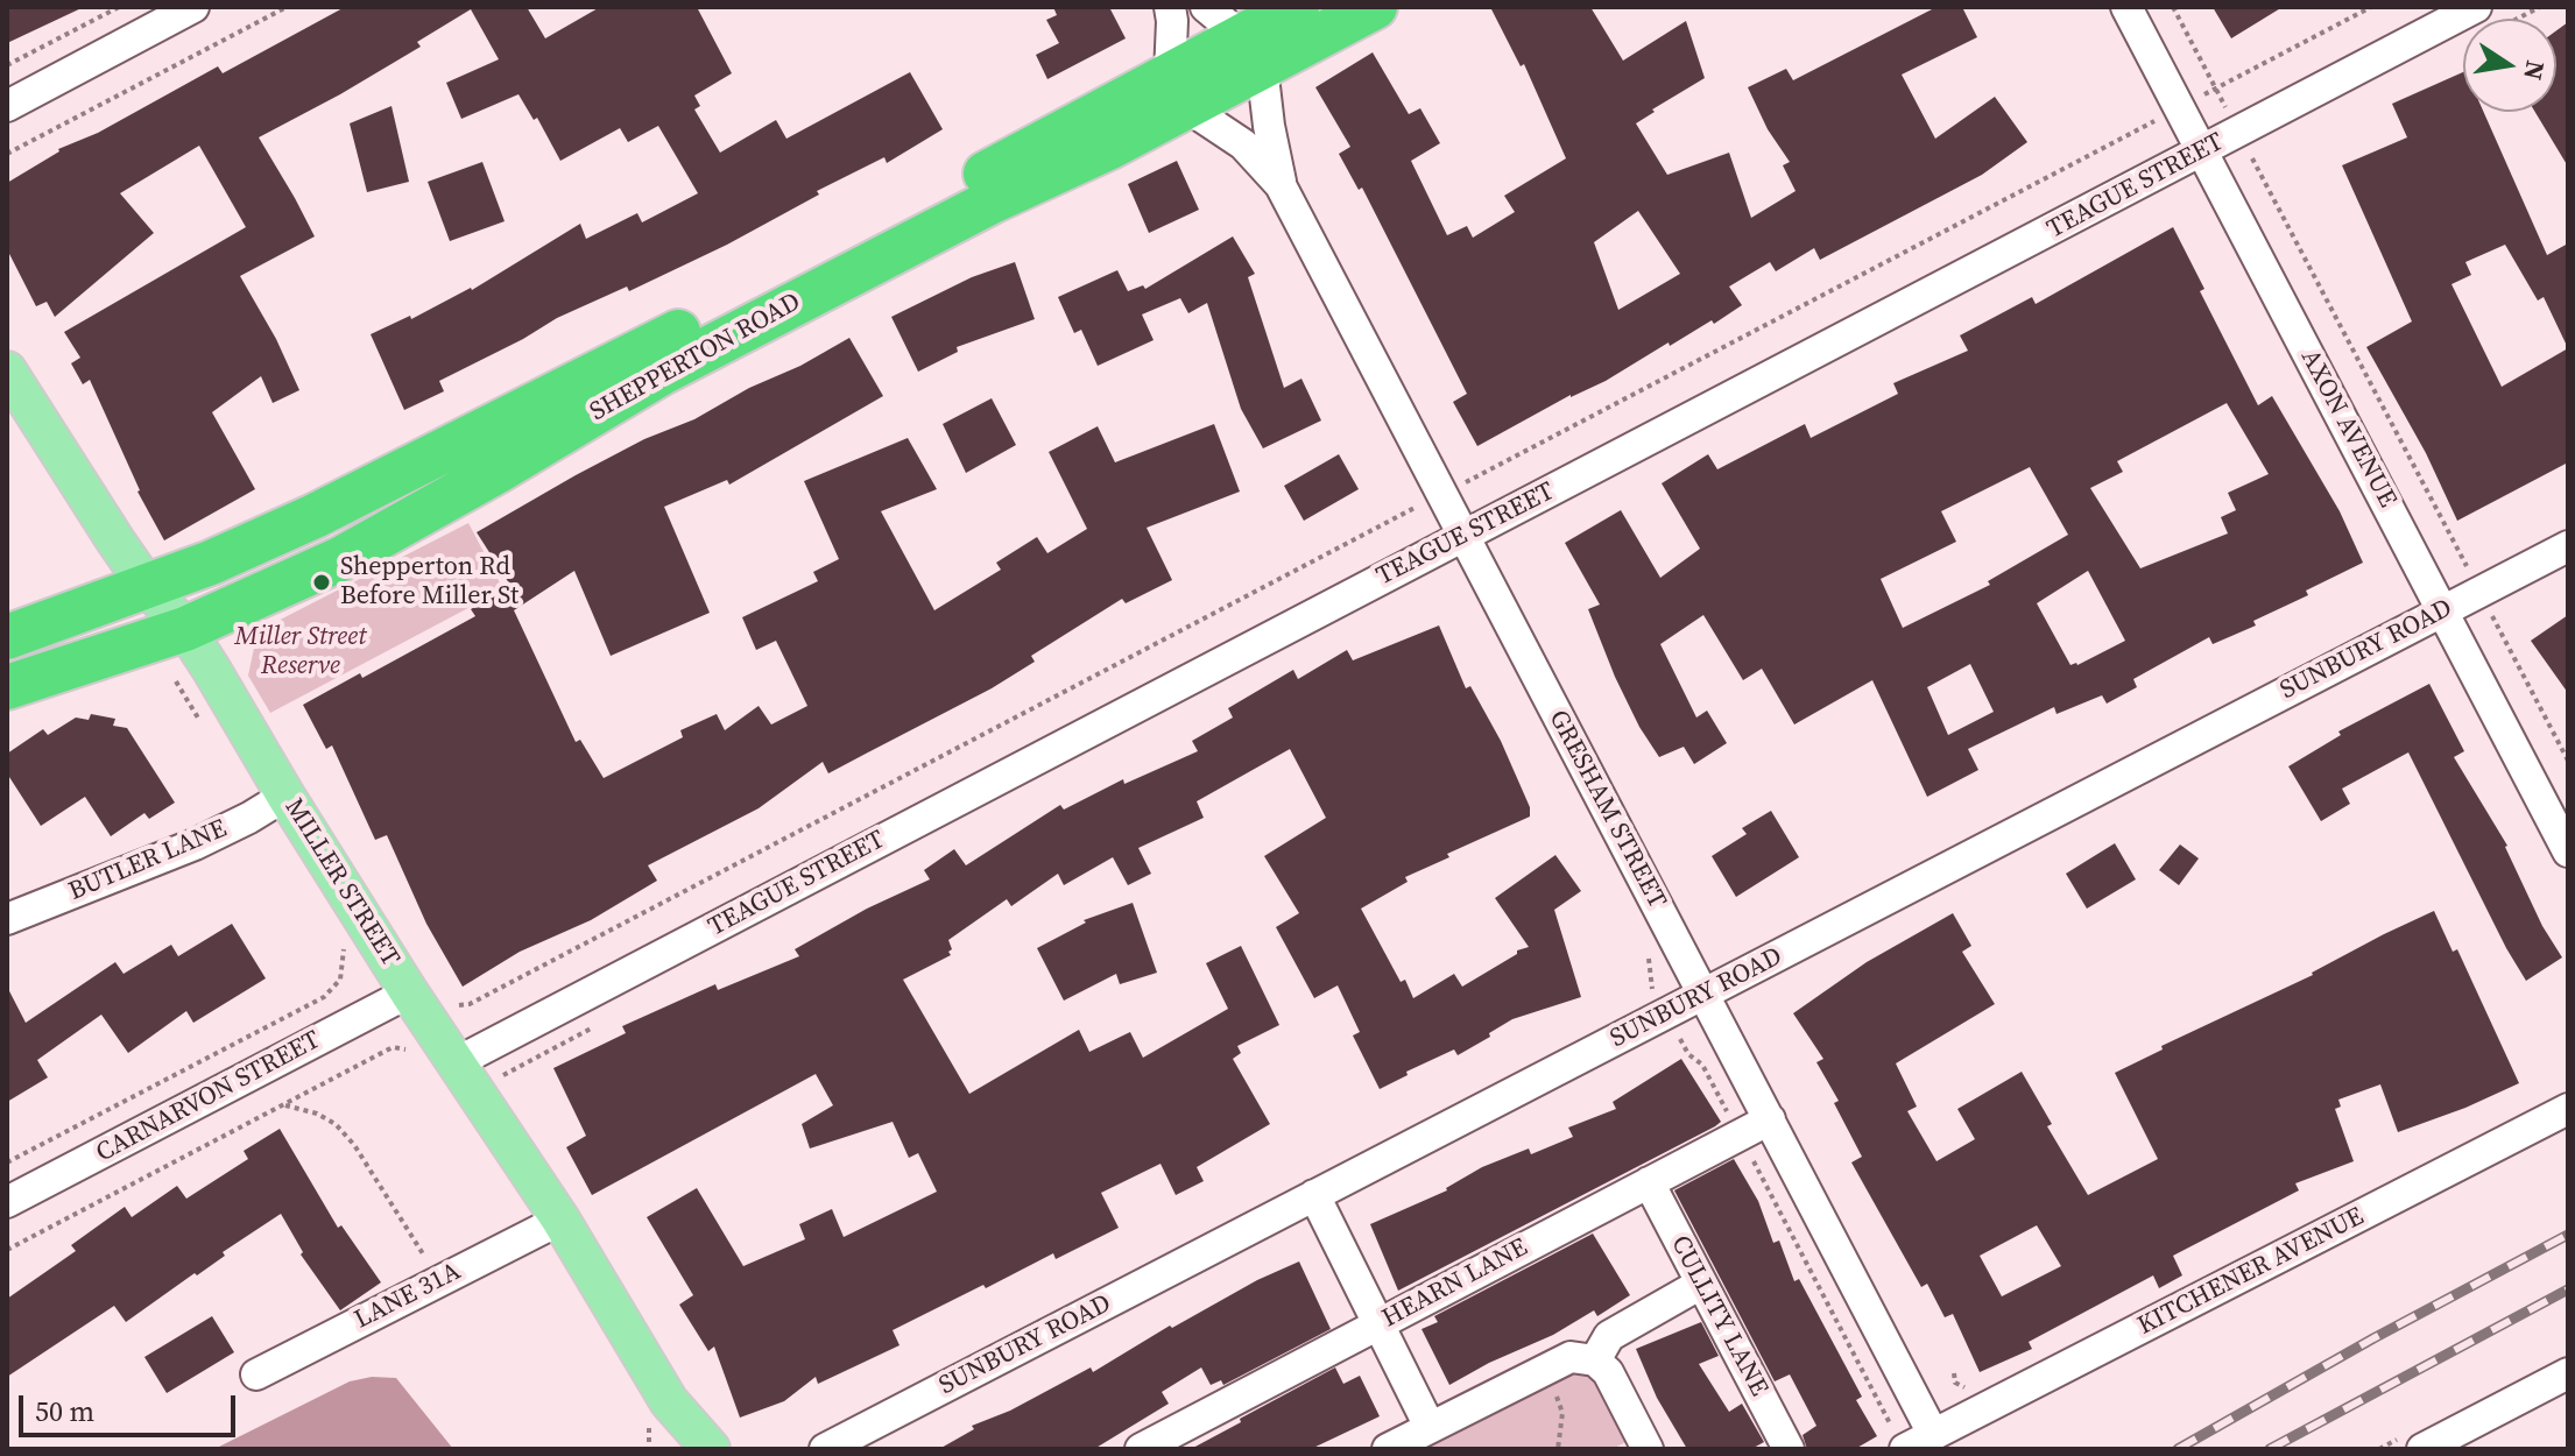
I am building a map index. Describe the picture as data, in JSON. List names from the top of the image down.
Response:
{
  "streets": {
    "highway": ["SHEPPERTON ROAD"],
    "main road": ["MILLER STREET"],
    "street": [
      "TEAGUE STREET",
      "AXON AVENUE",
      "SUNBURY ROAD",
      "GRESHAM STREET",
      "BUTLER LANE",
      "CARNARVON STREET",
      "KITCHENER AVENUE",
      "HEARN LANE",
      "LANE 31A",
      "CULLITY LANE"
    ]
  },
  "crossings": [
    ["TEAGUE STREET", "AXON AVENUE"],
    ["TEAGUE STREET", "GRESHAM STREET"],
    ["TEAGUE STREET", "MILLER STREET"],
    ["SHEPPERTON ROAD", "GRESHAM STREET"],
    ["SHEPPERTON ROAD", "MILLER STREET"],
    ["AXON AVENUE", "SUNBURY ROAD"],
    ["SUNBURY ROAD", "GRESHAM STREET"],
    ["GRESHAM STREET", "KITCHENER AVENUE"],
    ["GRESHAM STREET", "HEARN LANE"],
    ["BUTLER LANE", "MILLER STREET"],
    ["MILLER STREET", "CARNARVON STREET"],
    ["MILLER STREET", "LANE 31A"],
    ["HEARN LANE", "CULLITY LANE"]
  ],
  "parks": ["Miller Street Reserve"],
  "places": ["Shepperton Rd Before Miller St"],
  "scale_bar": "50 m",
  "north": "right"
}
